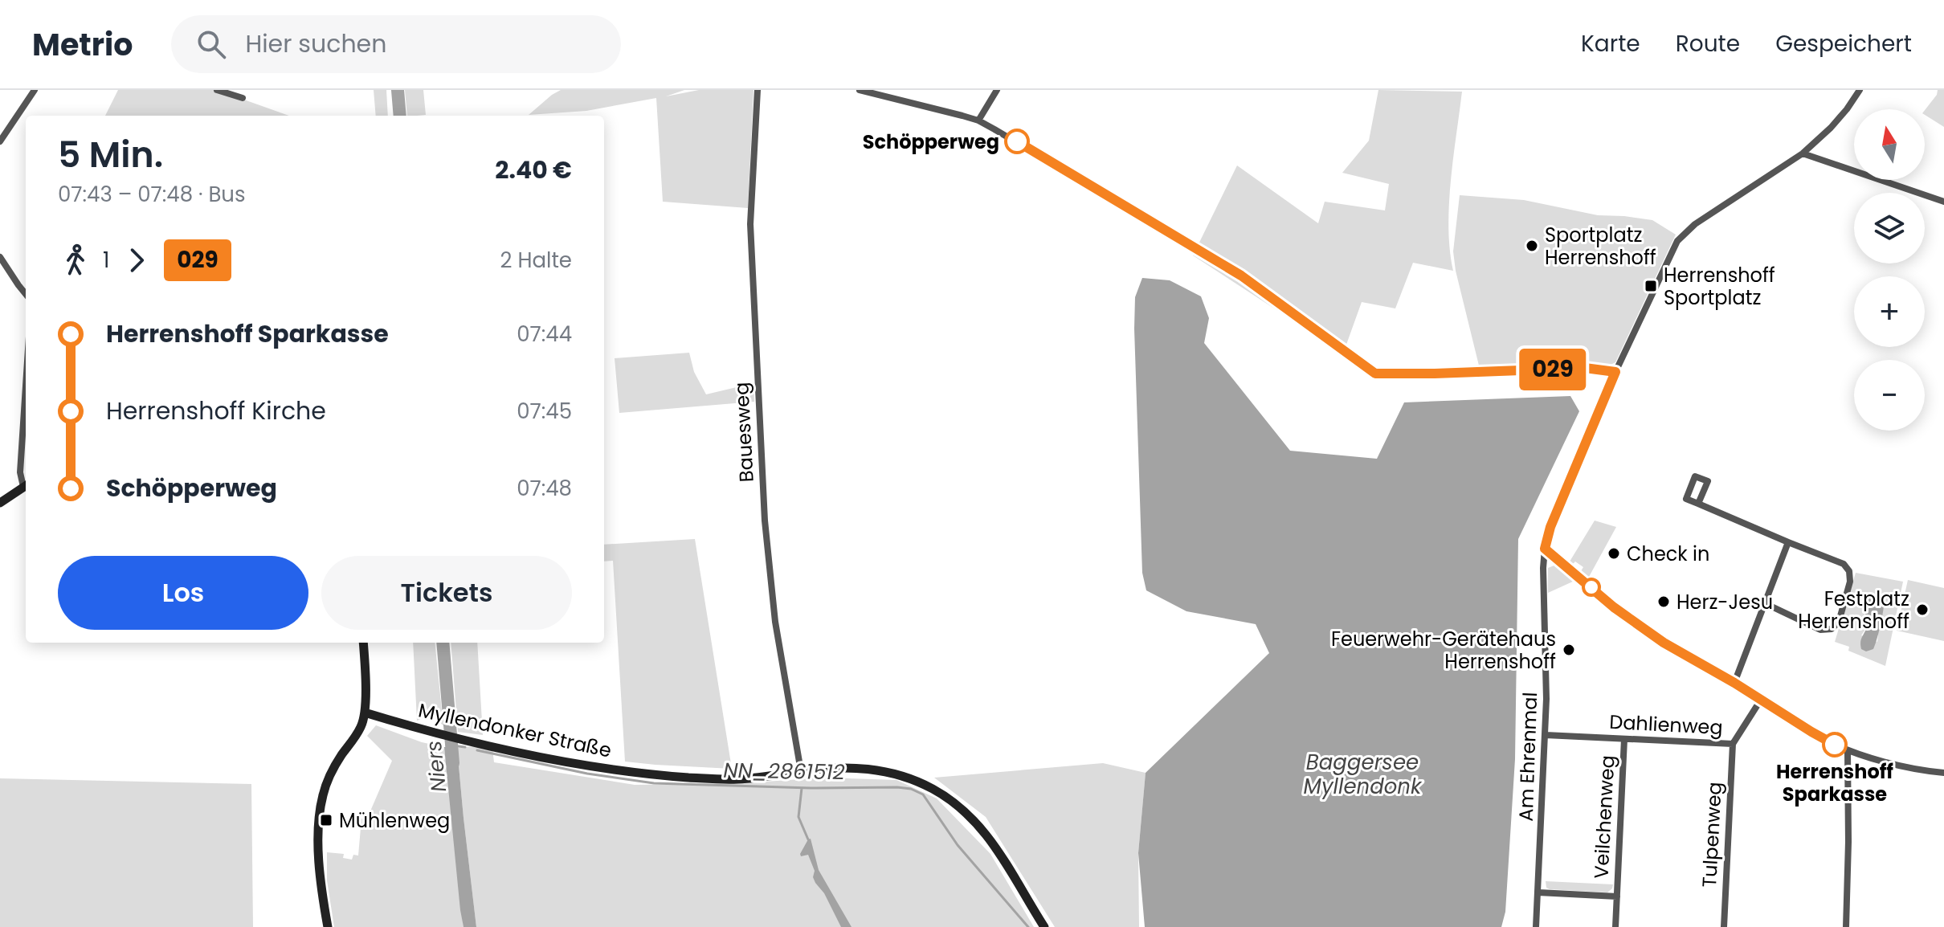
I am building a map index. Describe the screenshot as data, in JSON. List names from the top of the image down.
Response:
{
  "streets": {
    "street": [
      "Bauesweg",
      "Dahlienweg",
      "Myllendonker Straße",
      "Am Ehrenmal",
      "Veilchenweg",
      "Tulpenweg"
    ]
  },
  "crossings": [
    ["Bauesweg", "Myllendonker Straße"],
    ["Dahlienweg", "Am Ehrenmal"],
    ["Dahlienweg", "Veilchenweg"],
    ["Dahlienweg", "Tulpenweg"],
    ["Am Ehrenmal", "Veilchenweg"]
  ],
  "water": ["Baggersee Myllendonk", "Niers", "NN_2861512"],
  "places": {
    "other": [
      "Schöpperweg",
      "Sportplatz Herrenshoff",
      "Check in",
      "Herz-Jesu",
      "Festplatz Herrenshoff",
      "Feuerwehr-Gerätehaus Herrenshoff",
      "Herrenshoff Sparkasse"
    ],
    "transit": ["Herrenshoff Sportplatz", "Mühlenweg"]
  },
  "lines": ["bus line 029"],
  "north": "top",
  "page": {
    "header": "Metrio",
    "search": "Hier suchen",
    "nav": ["Karte", "Route", "Gespeichert"],
    "on_map": "029",
    "map_buttons": ["+", "−"],
    "heading": ["5 Min.", "07:43 – 07:48 · Bus", "2.40 €"],
    "legs": ["1", "029", "2 Halte"],
    "list": [
      {
        "name": "Herrenshoff Sparkasse",
        "value": "07:44"
      },
      {
        "name": "Herrenshoff Kirche",
        "value": "07:45"
      },
      {
        "name": "Schöpperweg",
        "value": "07:48"
      }
    ],
    "buttons": ["Los", "Tickets"]
  }
}
